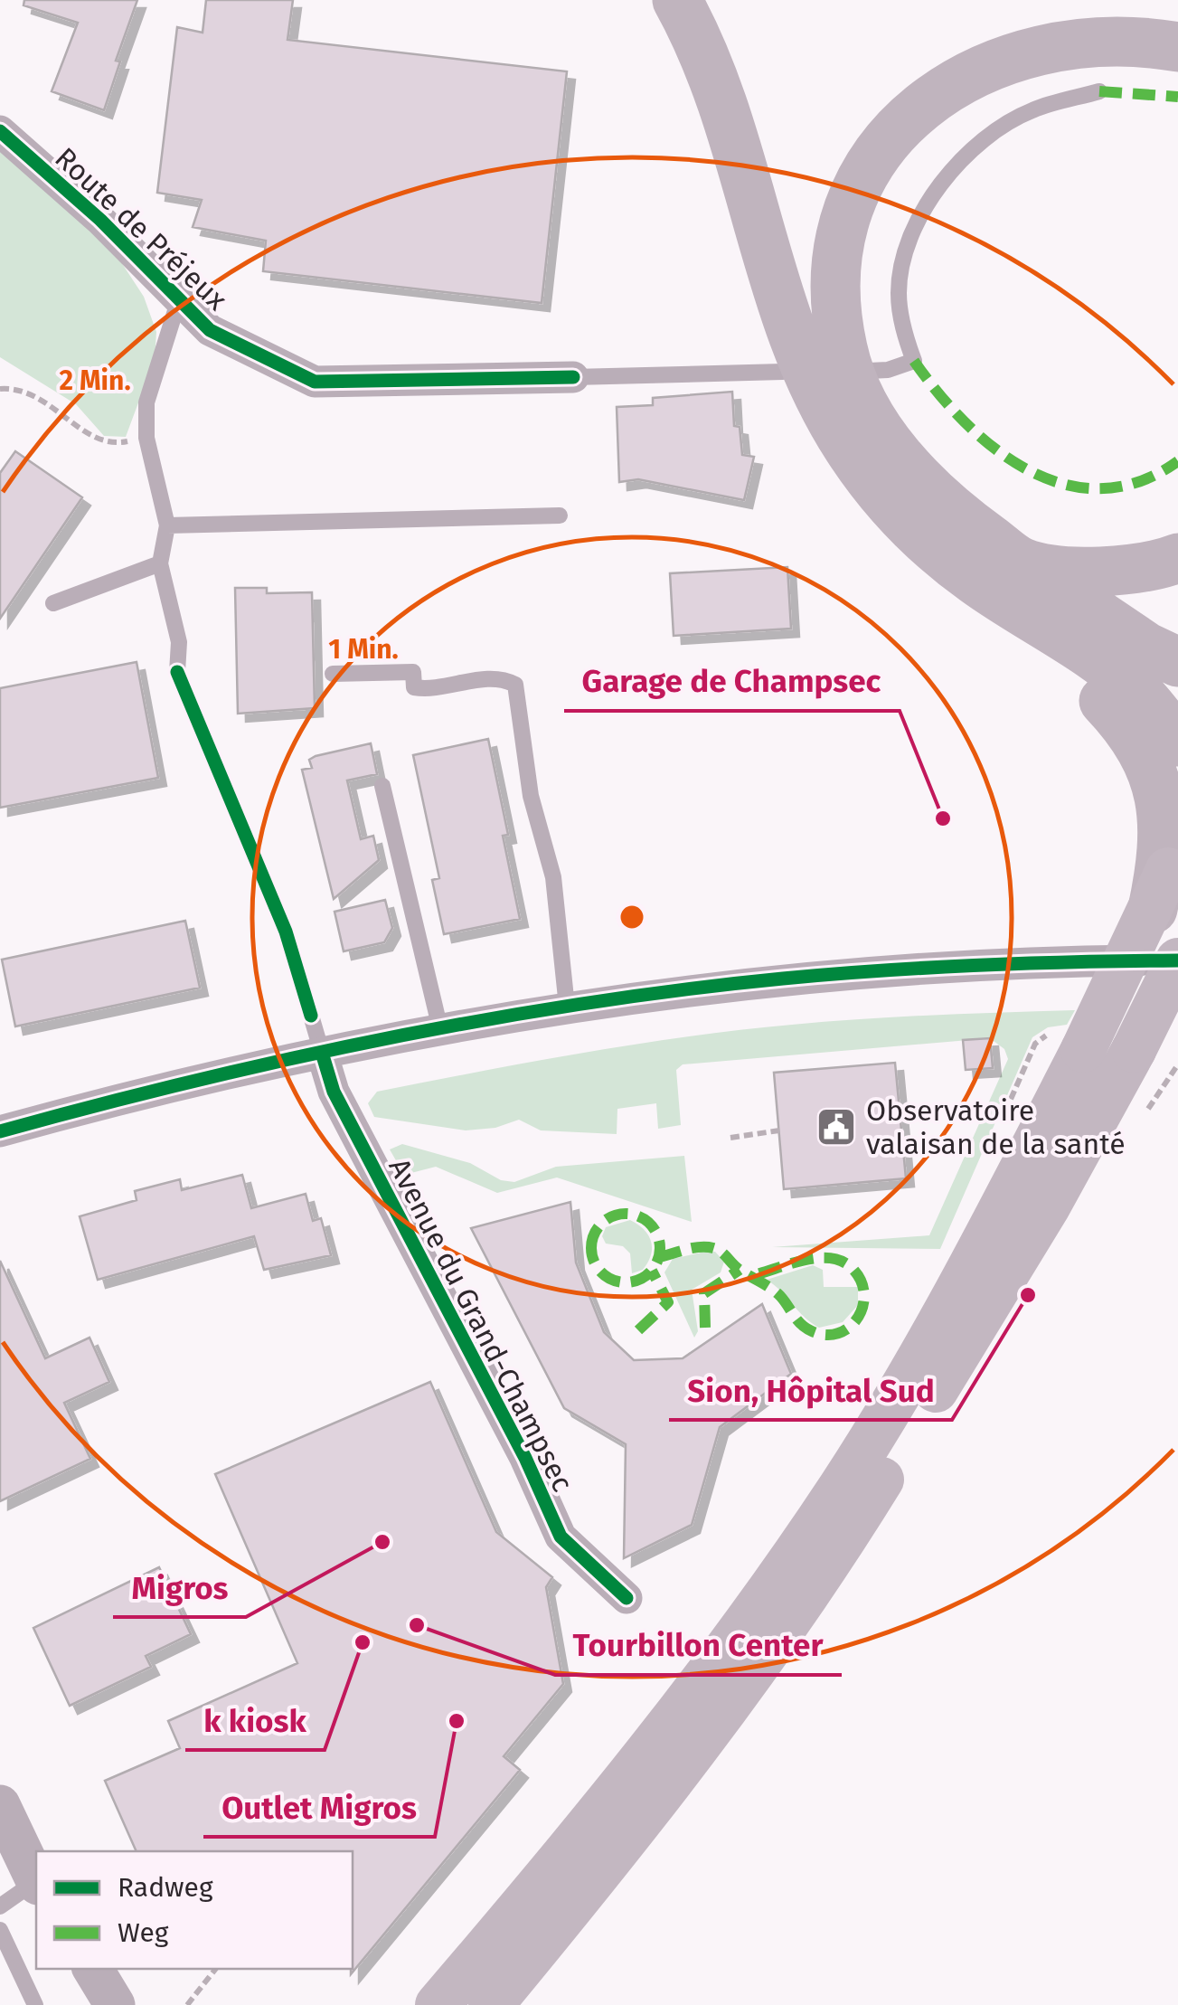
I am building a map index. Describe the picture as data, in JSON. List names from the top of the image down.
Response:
{
  "streets": {
    "street": ["Route de Préjeux", "Avenue du Grand-Champsec"]
  },
  "places": {
    "other": [
      "Garage de Champsec",
      "Sion, Hôpital Sud",
      "Migros",
      "Tourbillon Center",
      "k kiosk",
      "Outlet Migros"
    ],
    "public building": ["Observatoire valaisan de la santé"]
  },
  "legend": ["Radweg", "Weg"],
  "rings": ["2 Min.", "1 Min."]
}
